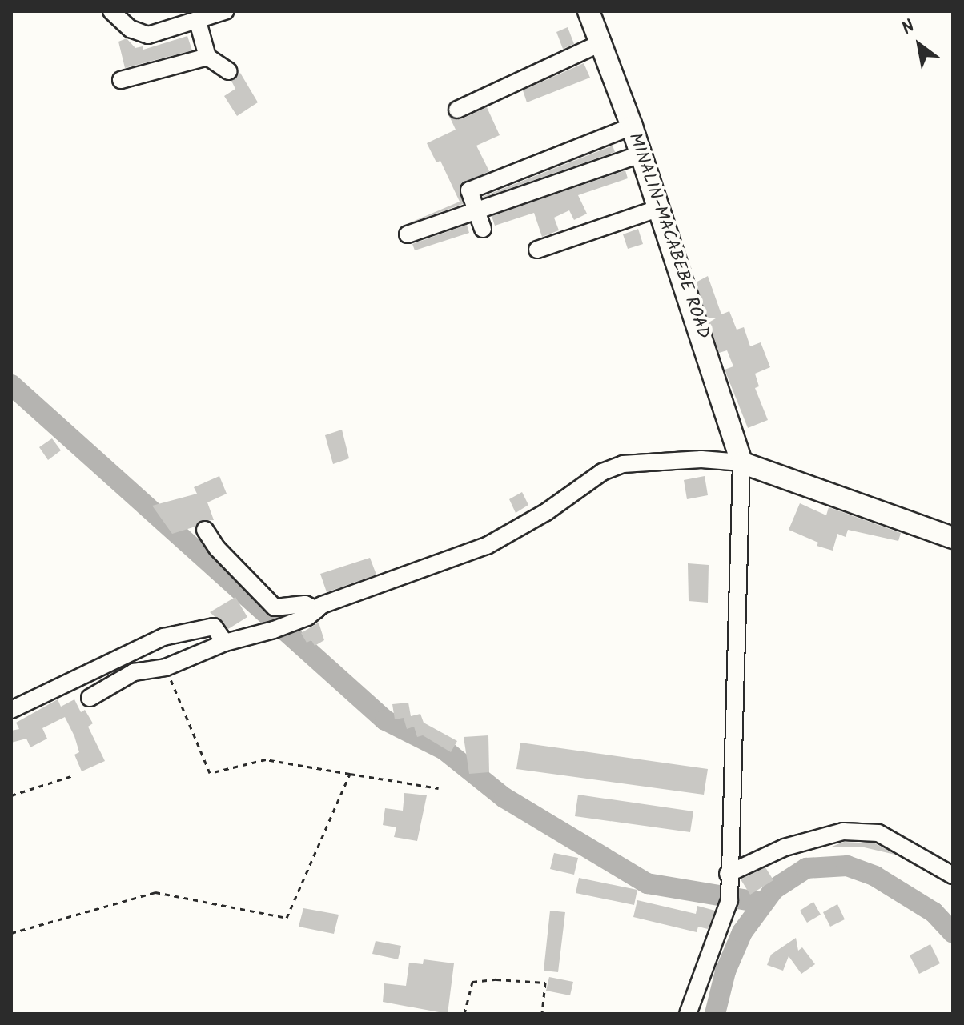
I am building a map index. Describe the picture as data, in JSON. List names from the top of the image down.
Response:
{
  "streets": {
    "main road": ["MINALIN-MACABEBE ROAD"]
  },
  "north": "top left"
}
